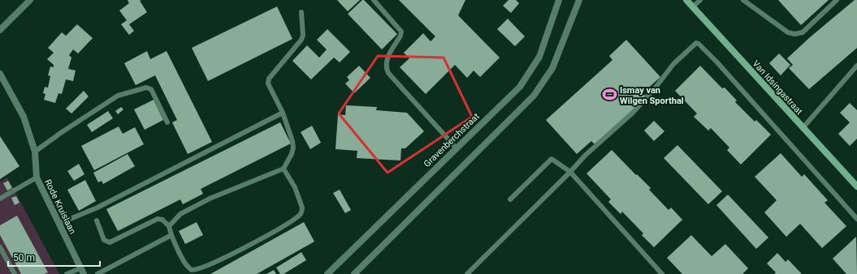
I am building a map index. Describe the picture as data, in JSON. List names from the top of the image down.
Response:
{
  "streets": {
    "main road": ["Van Idsingastraat"],
    "street": ["Gravenberchstraat", "Rode Kruislaan"]
  },
  "places": {
    "sports": ["Ismay van Wilgen Sporthal"]
  },
  "scale_bar": "50 m"
}
